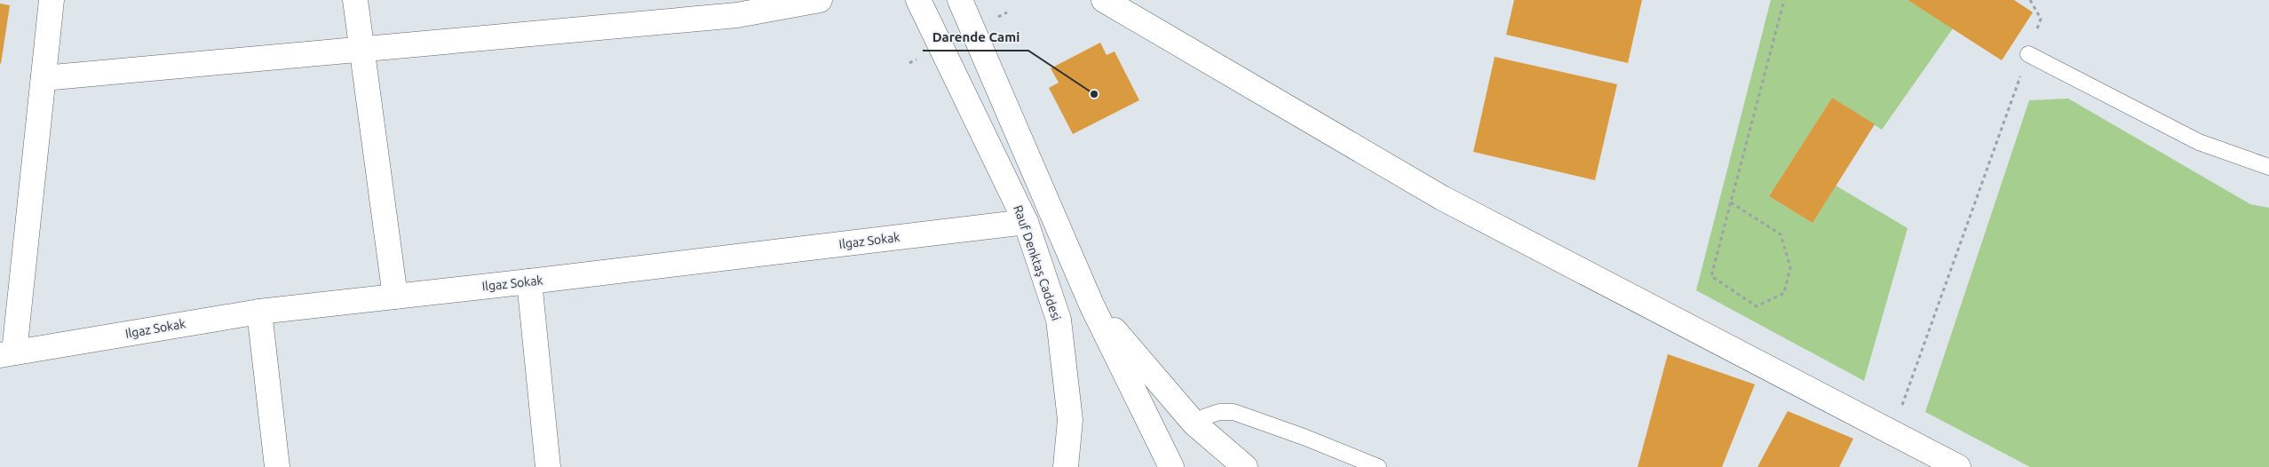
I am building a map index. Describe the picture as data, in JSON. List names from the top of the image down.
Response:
{
  "streets": {
    "street": ["Ilgaz Sokak", "Rauf Denktaş Caddesi"]
  },
  "crossings": [
    ["Ilgaz Sokak", "Rauf Denktaş Caddesi"]
  ],
  "places": ["Darende Cami"]
}
